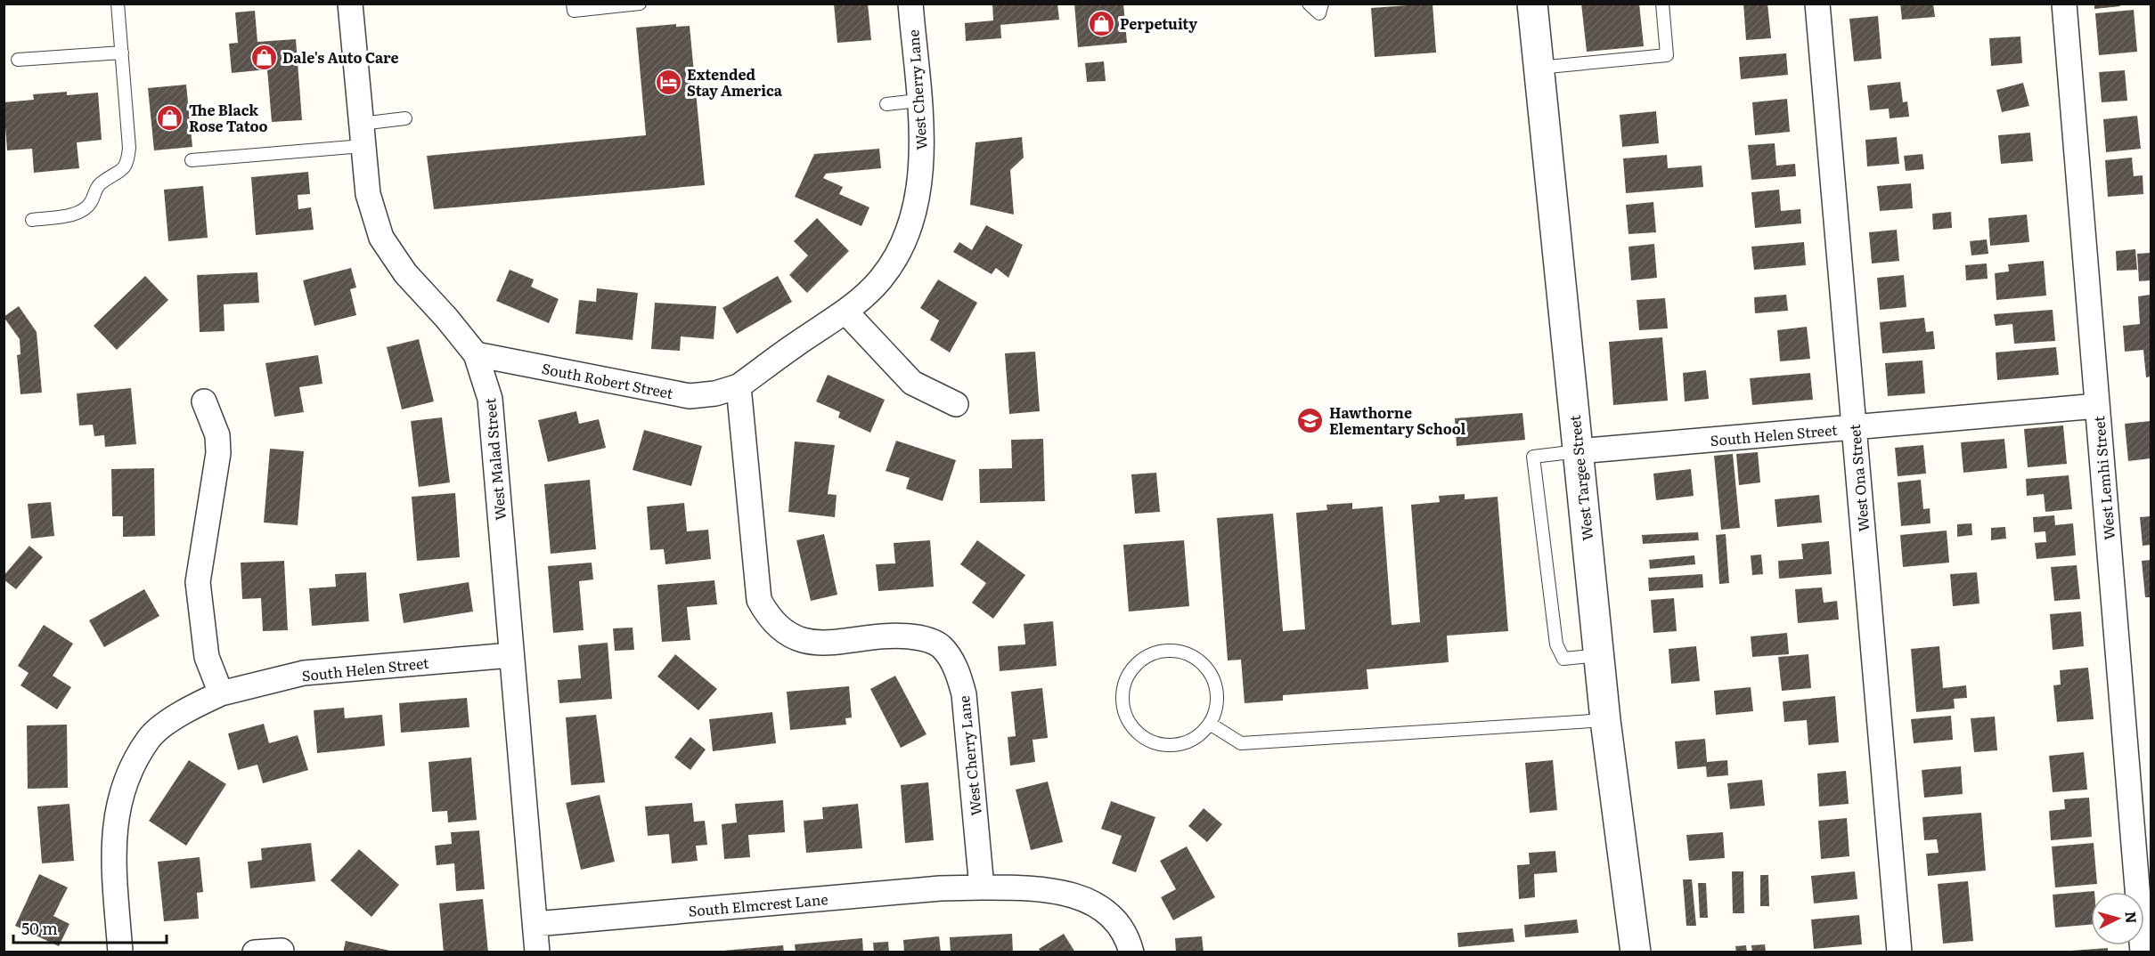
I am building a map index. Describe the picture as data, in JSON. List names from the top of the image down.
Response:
{
  "streets": {
    "street": [
      "West Cherry Lane",
      "South Robert Street",
      "South Helen Street",
      "West Malad Street",
      "West Targee Street",
      "West Ona Street",
      "West Lemhi Street",
      "South Elmcrest Lane"
    ]
  },
  "crossings": [
    ["West Cherry Lane", "South Robert Street"],
    ["West Cherry Lane", "South Elmcrest Lane"],
    ["South Robert Street", "West Malad Street"],
    ["South Helen Street", "West Malad Street"],
    ["South Helen Street", "West Targee Street"],
    ["South Helen Street", "West Ona Street"],
    ["South Helen Street", "West Lemhi Street"],
    ["West Malad Street", "South Elmcrest Lane"]
  ],
  "places": {
    "shop": ["Perpetuity", "Dale's Auto Care", "The Black Rose Tatoo"],
    "hotel": ["Extended Stay America"],
    "school or university": ["Hawthorne Elementary School"]
  },
  "scale_bar": "50 m",
  "north": "right"
}
